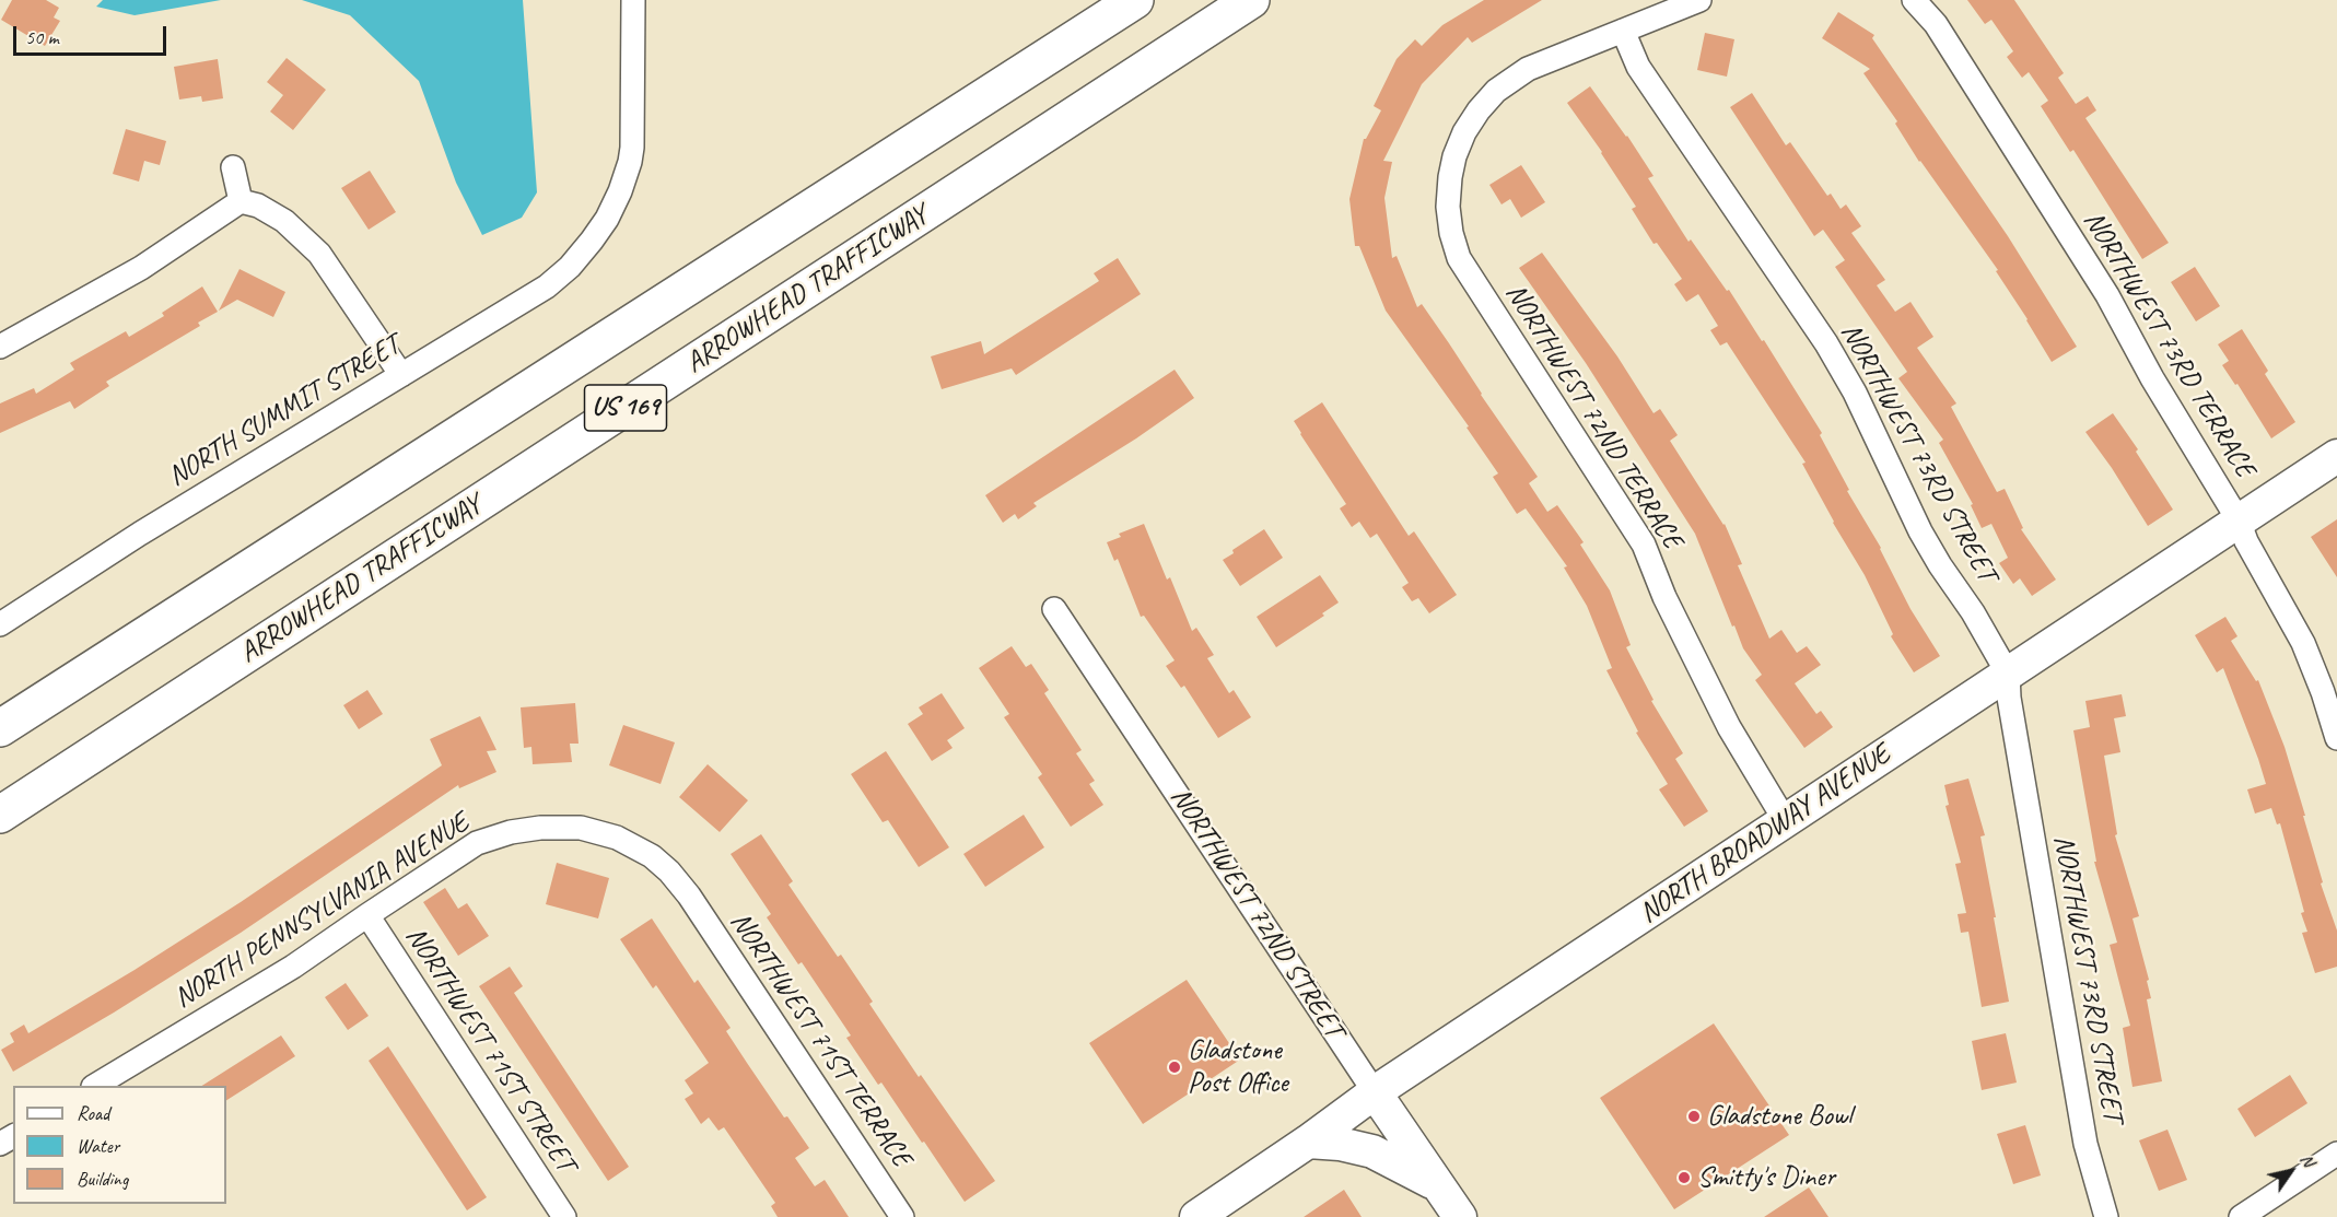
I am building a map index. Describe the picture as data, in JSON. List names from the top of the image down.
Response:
{
  "streets": {
    "highway": ["ARROWHEAD TRAFFICWAY", "US 169"],
    "street": [
      "NORTHWEST 73RD TERRACE",
      "NORTH SUMMIT STREET",
      "NORTHWEST 72ND TERRACE",
      "NORTHWEST 73RD STREET",
      "NORTH BROADWAY AVENUE",
      "NORTH PENNSYLVANIA AVENUE",
      "NORTHWEST 72ND STREET",
      "NORTHWEST 71ST TERRACE",
      "NORTHWEST 71ST STREET"
    ]
  },
  "crossings": [
    ["NORTHWEST 73RD TERRACE", "NORTH BROADWAY AVENUE"],
    ["NORTHWEST 72ND TERRACE", "NORTHWEST 73RD STREET"],
    ["NORTHWEST 72ND TERRACE", "NORTH BROADWAY AVENUE"],
    ["NORTHWEST 73RD STREET", "NORTH BROADWAY AVENUE"],
    ["NORTH BROADWAY AVENUE", "NORTHWEST 72ND STREET"],
    ["NORTH PENNSYLVANIA AVENUE", "NORTHWEST 71ST TERRACE"],
    ["NORTH PENNSYLVANIA AVENUE", "NORTHWEST 71ST STREET"]
  ],
  "places": ["Gladstone Post Office", "Gladstone Bowl", "Smitty's Diner"],
  "legend": ["Road", "Water", "Building"],
  "scale_bar": "50 m",
  "north": "top right"
}
